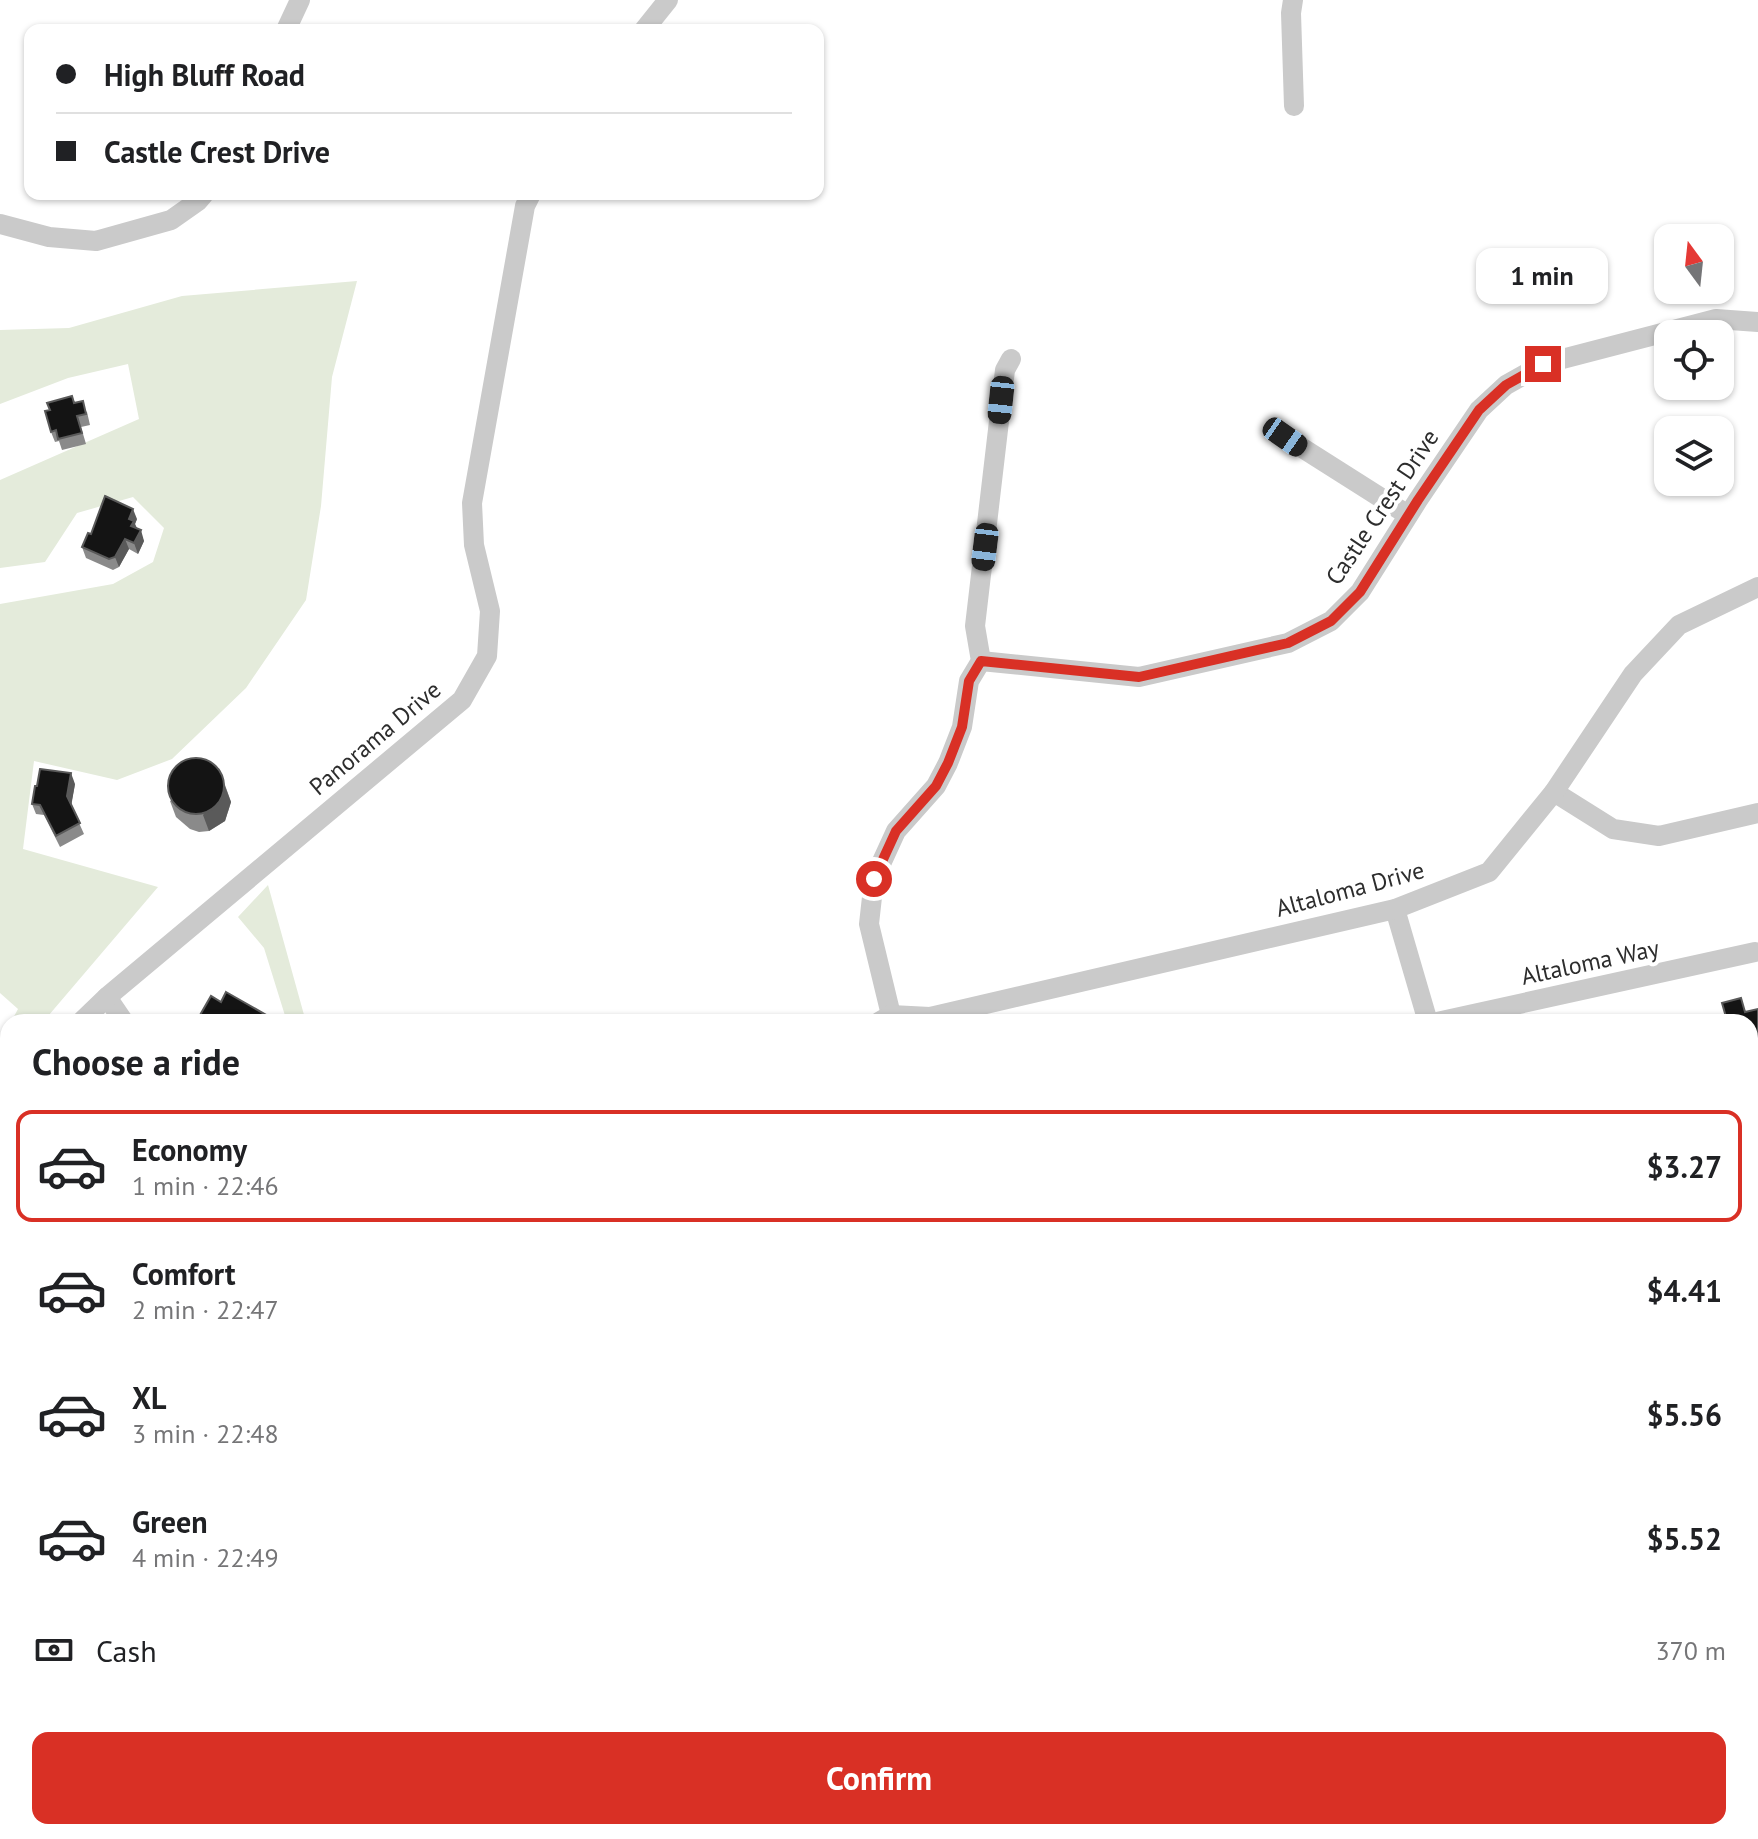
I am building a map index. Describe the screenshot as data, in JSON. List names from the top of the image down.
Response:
{
  "streets": {
    "street": [
      "Castle Crest Drive",
      "Panorama Drive",
      "Altaloma Drive",
      "Altaloma Way"
    ]
  },
  "north": "top",
  "page": {
    "banner": ["High Bluff Road", "Castle Crest Drive"],
    "bubble": "1 min",
    "heading": "Choose a ride",
    "list": [
      {
        "name": "Economy",
        "note": "1 min · 22:46",
        "value": "$3.27"
      },
      {
        "name": "Comfort",
        "note": "2 min · 22:47",
        "value": "$4.41"
      },
      {
        "name": "XL",
        "note": "3 min · 22:48",
        "value": "$5.56"
      },
      {
        "name": "Green",
        "note": "4 min · 22:49",
        "value": "$5.52"
      }
    ],
    "pay": ["Cash", "370 m"],
    "buttons": "Confirm"
  }
}
